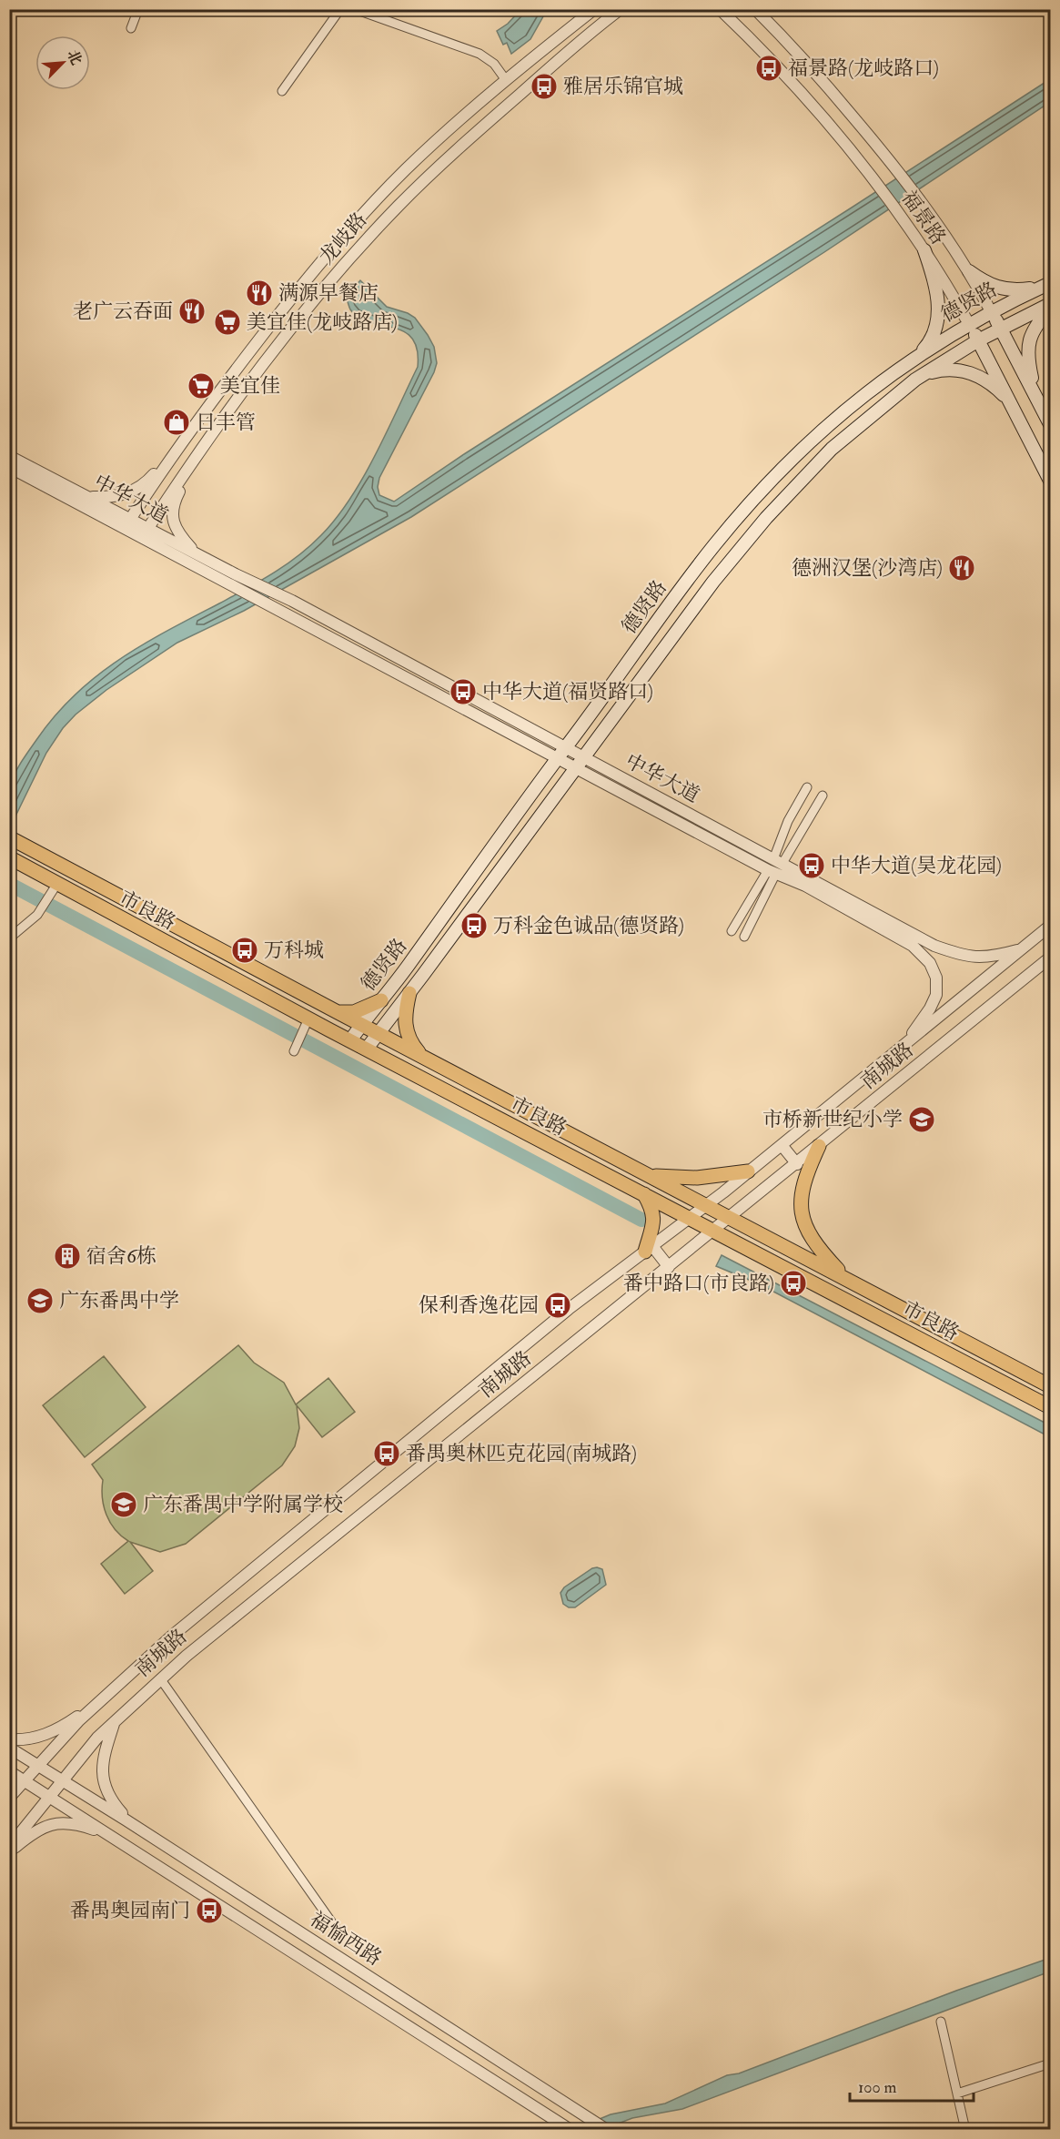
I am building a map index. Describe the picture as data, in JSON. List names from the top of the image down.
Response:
{
  "streets": {
    "highway": ["市良路"],
    "main road": ["福景路", "德贤路"],
    "street": [
      "龙岐路",
      "中华大道",
      "南城路",
      "福愉西路"
    ]
  },
  "crossings": [
    ["福景路", "德贤路"],
    ["龙岐路", "中华大道"],
    ["德贤路", "中华大道"],
    ["德贤路", "市良路"],
    ["中华大道", "南城路"],
    ["市良路", "南城路"],
    ["南城路", "福愉西路"]
  ],
  "places": {
    "bus stop": [
      "福景路(龙岐路口)",
      "雅居乐锦官城",
      "中华大道(福贤路口)",
      "中华大道(昊龙花园)",
      "万科金色诚品(德贤路)",
      "万科城",
      "番中路口(市良路)",
      "保利香逸花园",
      "番禺奥林匹克花园(南城路)",
      "番禺奥园南门"
    ],
    "restaurant": ["满源早餐店", "老广云吞面", "德洲汉堡(沙湾店)"],
    "supermarket": ["美宜佳(龙岐路店)", "美宜佳"],
    "shop": ["日丰管"],
    "school or university": ["市桥新世纪小学", "广东番禺中学", "广东番禺中学附属学校"],
    "building": ["宿舍6栋"]
  },
  "scale_bar": "100 m",
  "north": "top right"
}
